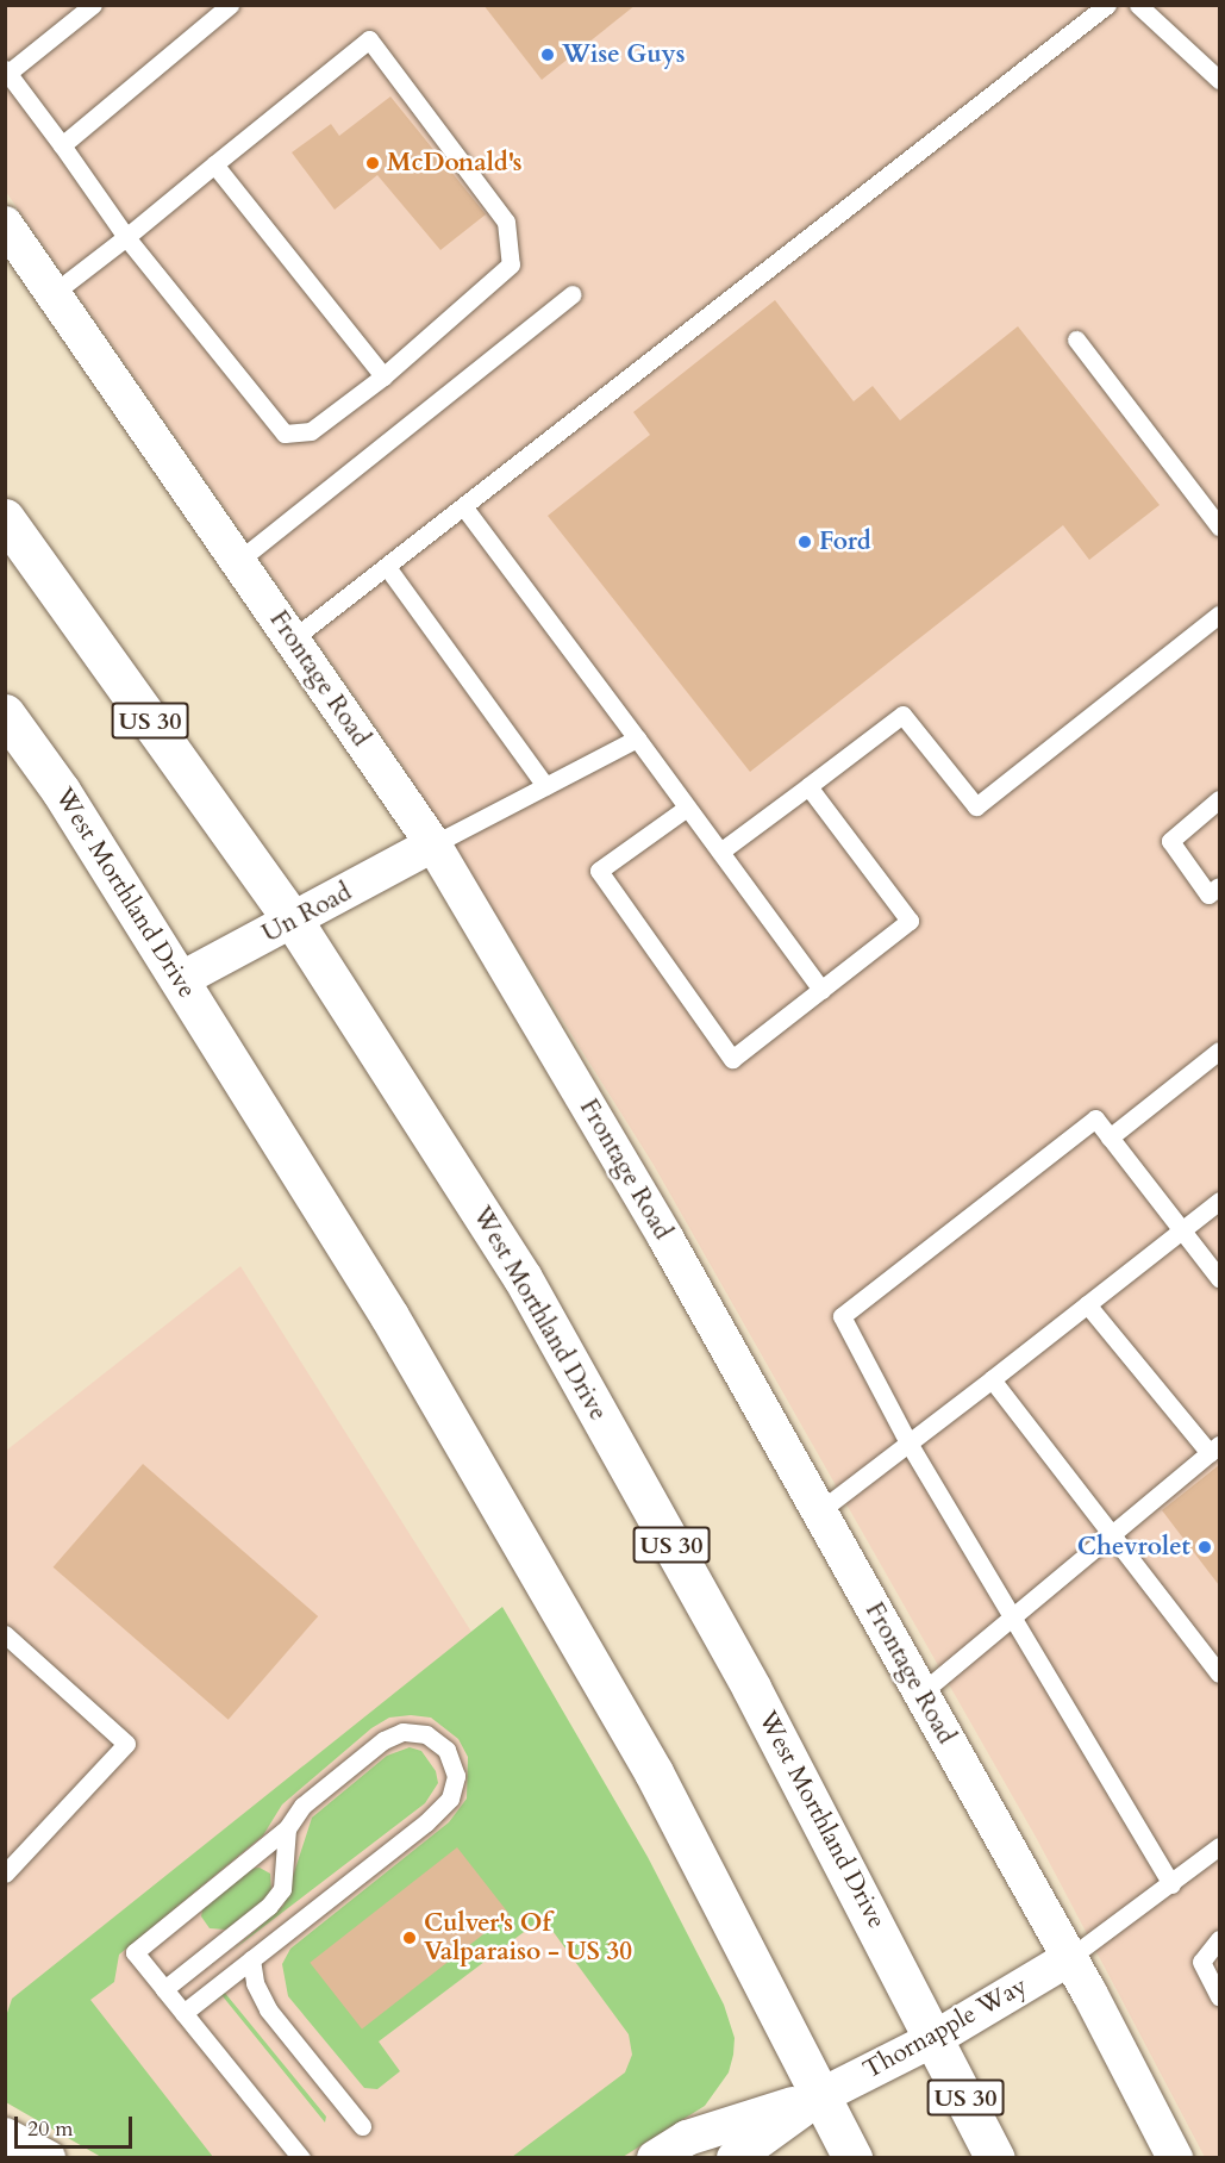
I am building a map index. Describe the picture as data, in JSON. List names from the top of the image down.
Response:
{
  "streets": {
    "highway": ["US 30", "West Morthland Drive"],
    "street": ["Frontage Road", "Un Road", "Thornapple Way"]
  },
  "crossings": [
    ["Frontage Road", "Un Road"],
    ["Frontage Road", "Thornapple Way"],
    ["West Morthland Drive", "Un Road"],
    ["West Morthland Drive", "Thornapple Way"]
  ],
  "places": [
    "Wise Guys",
    "McDonald's",
    "Ford",
    "Chevrolet",
    "Culver's Of Valparaiso - US 30"
  ],
  "scale_bar": "20 m"
}
